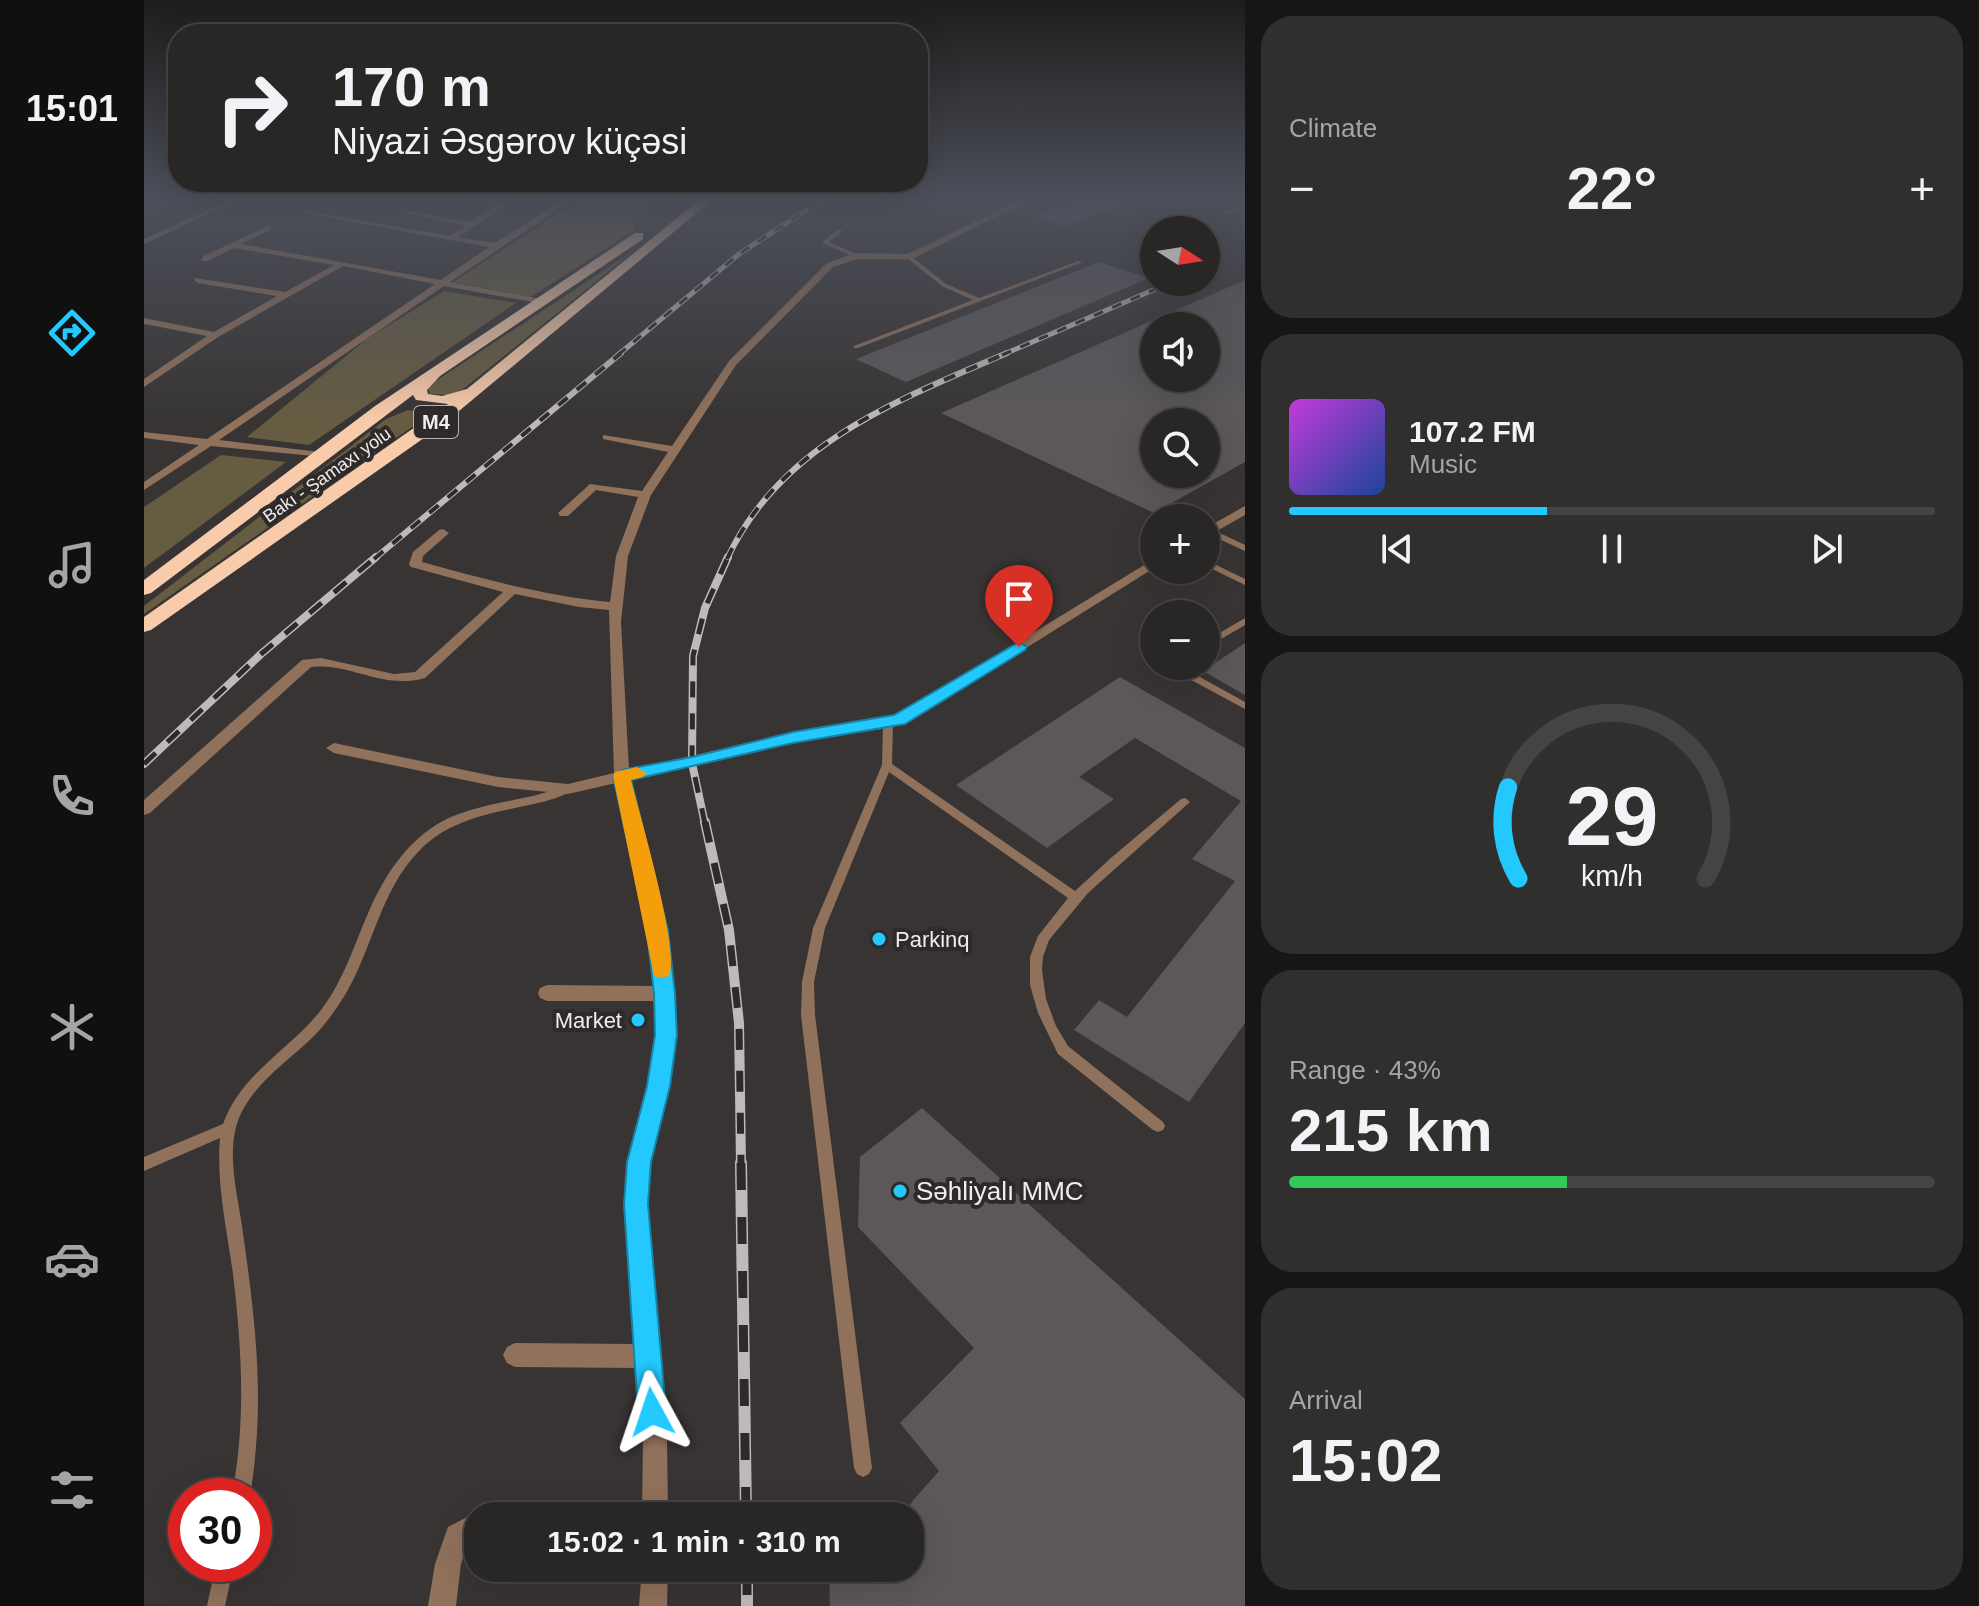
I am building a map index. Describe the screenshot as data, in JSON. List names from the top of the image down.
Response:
{
  "streets": {
    "highway": ["M4", "Bakı - Şamaxı yolu"]
  },
  "places": ["Parkinq", "Market", "Səhliyalı MMC"],
  "north": "right",
  "page": {
    "tabs": "15:01",
    "tile": [
      "Climate",
      ["Range · 43%", "215 km"],
      ["Arrival", "15:02"]
    ],
    "turn": ["170 m", "Niyazi Əsgərov küçəsi"],
    "heat": ["−", "22°", "+"],
    "map_buttons": ["+", "−"],
    "song": ["107.2 FM", "Music"],
    "limit": "30",
    "trip": "15:02 · 1 min · 310 m",
    "gauge": ["29", "km/h"]
  }
}
